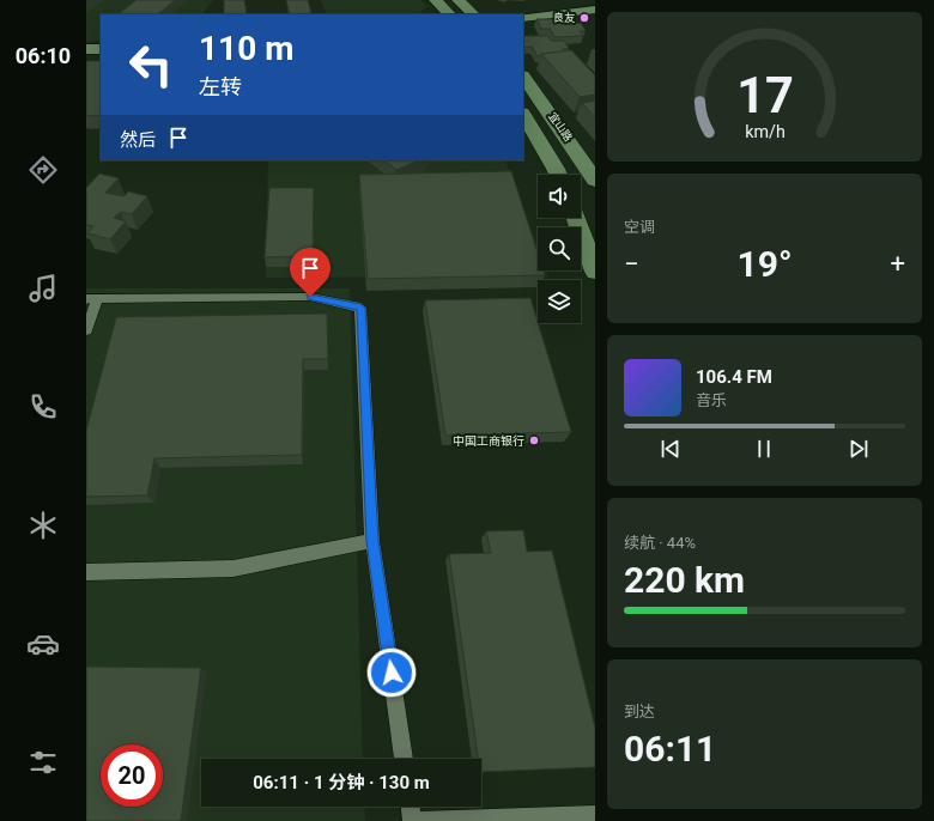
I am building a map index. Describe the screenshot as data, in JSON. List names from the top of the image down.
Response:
{
  "streets": {
    "main road": ["宜山路"]
  },
  "places": ["良友", "中国工商银行"],
  "page": {
    "tabs": "06:10",
    "turn": ["110 m", "左转"],
    "then": "然后",
    "tile": [
      "空调",
      ["续航 · 44%", "220 km"],
      ["到达", "06:11"]
    ],
    "heat": ["−", "19°", "+"],
    "song": ["106.4 FM", "音乐"],
    "limit": "20",
    "trip": "06:11 · 1 分钟 · 130 m",
    "gauge": ["17", "km/h"]
  }
}
